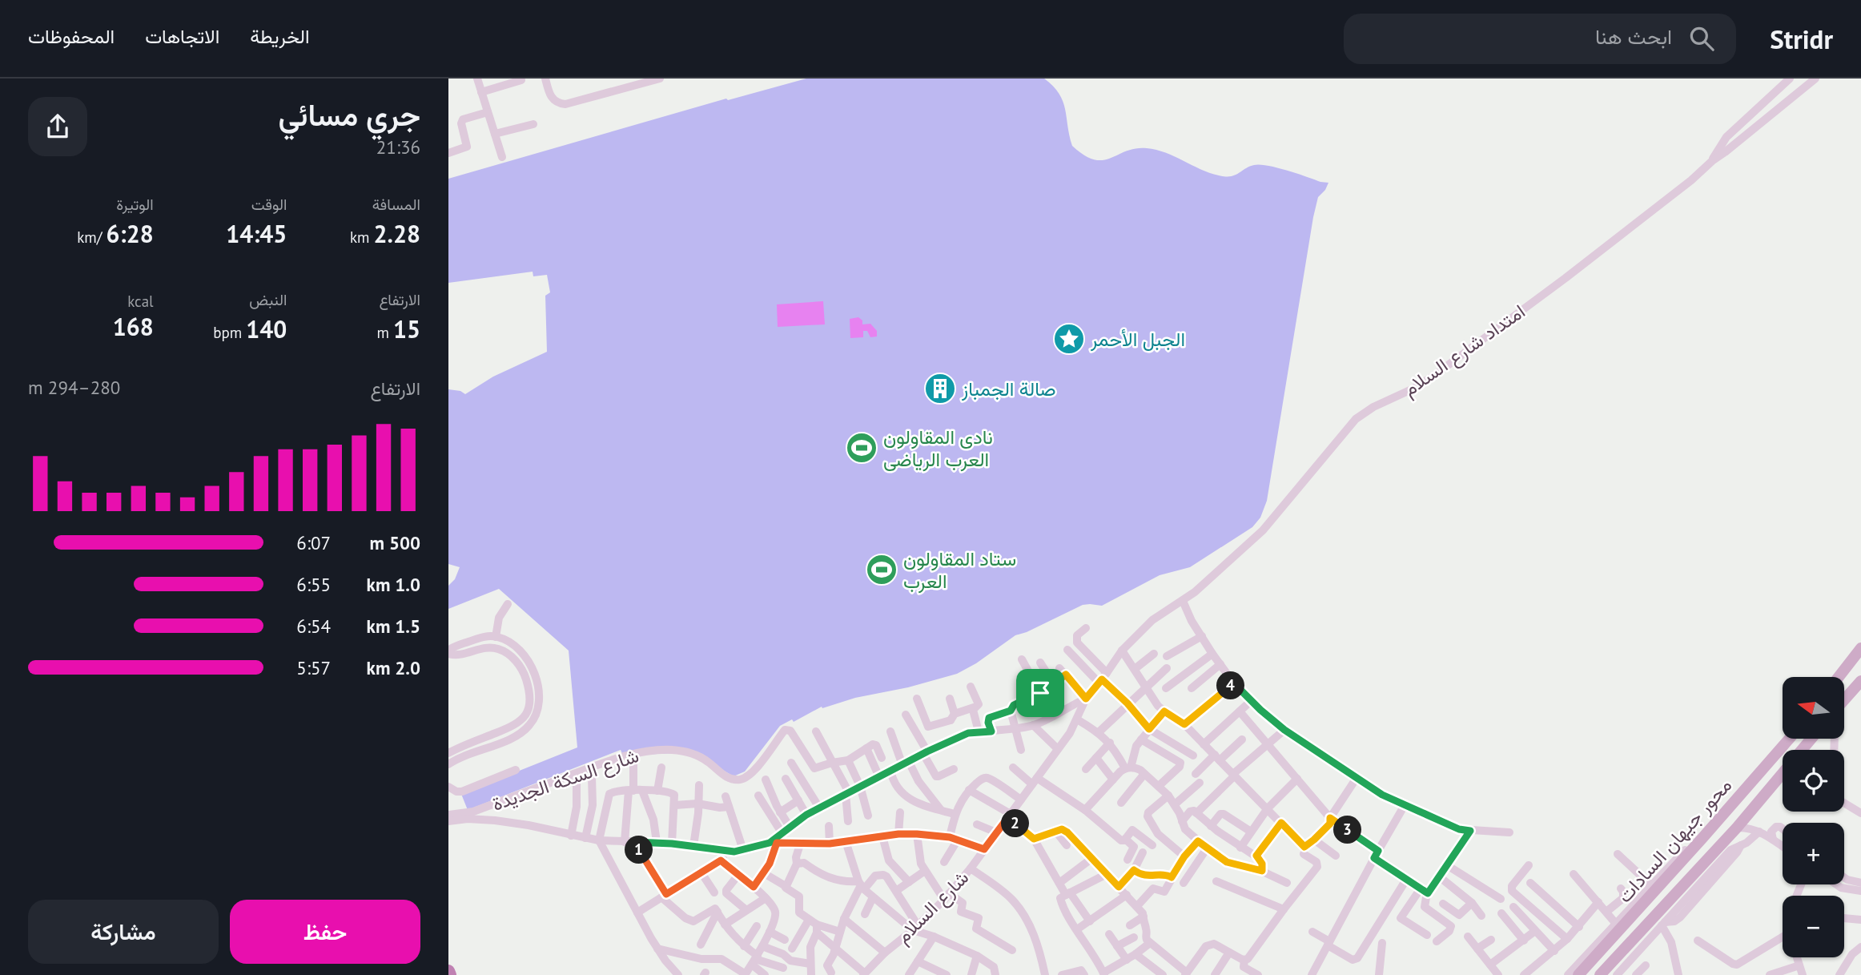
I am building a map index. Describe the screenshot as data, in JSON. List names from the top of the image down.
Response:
{
  "streets": {
    "main road": ["محور جيهان السادات"],
    "street": ["امتداد شارع السلام", "شارع السكة الجديدة", "شارع السلام"]
  },
  "crossings": [
    ["امتداد شارع السلام", "شارع السلام"]
  ],
  "places": {
    "place": ["الجبل الأحمر"],
    "building": ["صالة الجمباز"],
    "sports": ["نادى المقاولون العرب الرياضى", "ستاد المقاولون العرب"]
  },
  "north": "left",
  "page": {
    "header": "Stridr",
    "search": "ابحث هنا",
    "nav": ["الخريطة", "الاتجاهات", "المحفوظات"],
    "heading": ["جري مسائي", "21:36"],
    "stats": [
      ["المسافة", "2.28 km"],
      ["الوقت", "14:45"],
      ["الوتيرة", "6:28 /km"],
      ["الارتفاع", "15 m"],
      ["النبض", "140 bpm"],
      ["kcal", "168"]
    ],
    "chart": ["الارتفاع", "280–294 m"],
    "list": [
      {
        "name": "500 m",
        "note": "6:07"
      },
      {
        "name": "1.0 km",
        "note": "6:55"
      },
      {
        "name": "1.5 km",
        "note": "6:54"
      },
      {
        "name": "2.0 km",
        "note": "5:57"
      }
    ],
    "pins": [
      "4",
      "2",
      "3",
      "1"
    ],
    "map_buttons": ["+", "−"],
    "buttons": ["حفظ", "مشاركة"]
  }
}
